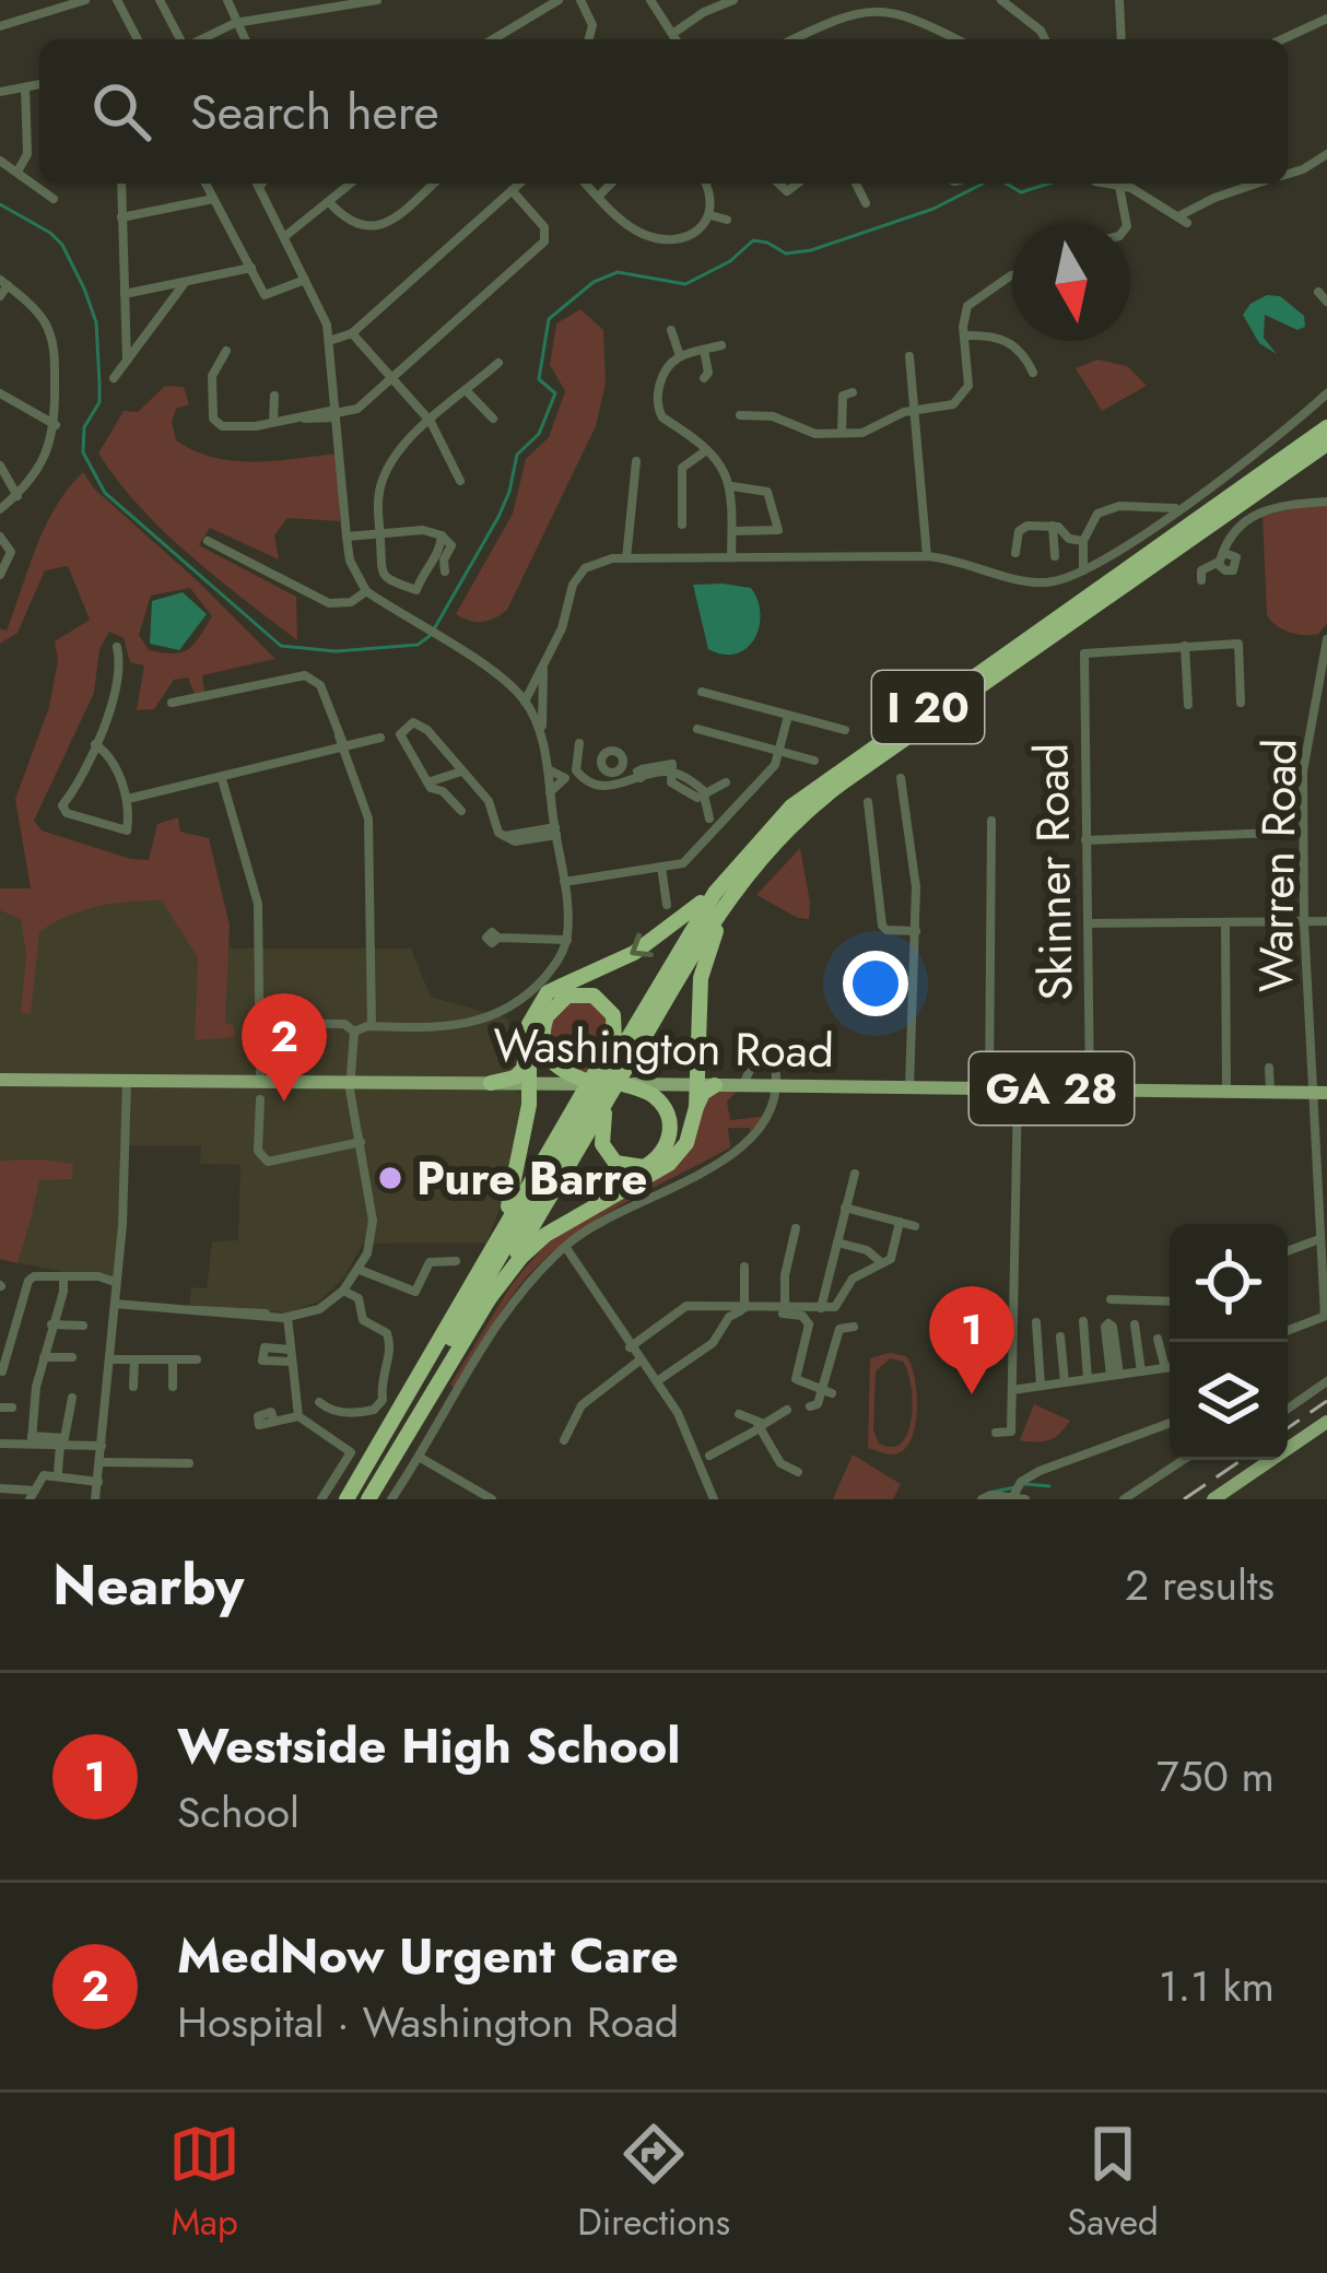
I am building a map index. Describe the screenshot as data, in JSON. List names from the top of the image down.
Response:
{
  "streets": {
    "highway": ["I 20"],
    "main road": ["Washington Road", "GA 28"],
    "street": ["Warren Road", "Skinner Road"]
  },
  "crossings": [
    ["I 20", "Washington Road"],
    ["Warren Road", "Washington Road"],
    ["Skinner Road", "Washington Road"]
  ],
  "places": ["Pure Barre"],
  "north": "bottom",
  "page": {
    "search": "Search here",
    "pins": ["2", "1"],
    "heading": ["Nearby", "2 results"],
    "list": [
      {
        "mark": "1",
        "name": "Westside High School",
        "note": "School",
        "value": "750 m"
      },
      {
        "mark": "2",
        "name": "MedNow Urgent Care",
        "note": "Hospital · Washington Road",
        "value": "1.1 km"
      }
    ],
    "nav": ["Map", "Directions", "Saved"]
  }
}
